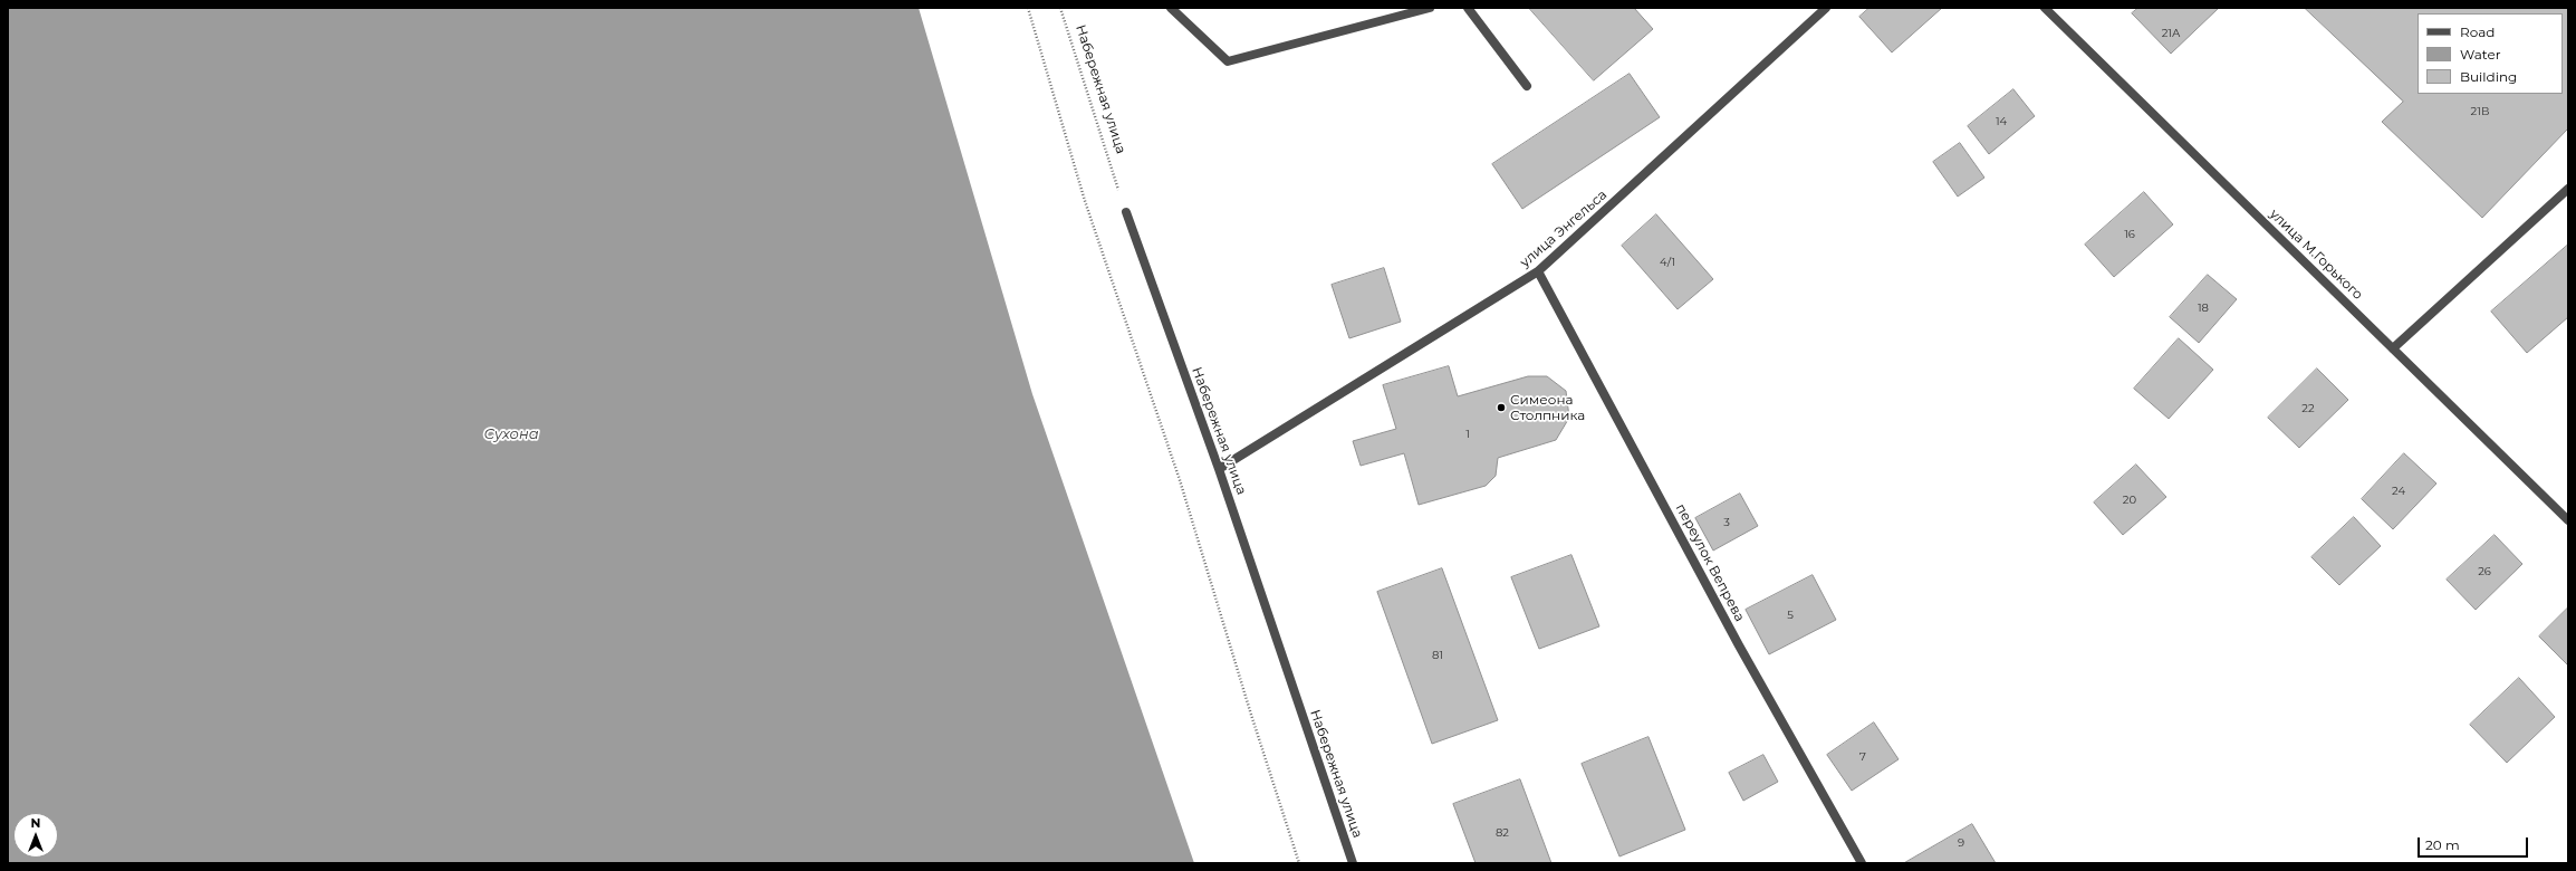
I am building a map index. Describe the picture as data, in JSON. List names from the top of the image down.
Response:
{
  "streets": {
    "street": [
      "Набережная улица",
      "улица Энгельса",
      "улица М.Горького",
      "переулок Вепрева"
    ]
  },
  "crossings": [
    ["Набережная улица", "улица Энгельса"],
    ["улица Энгельса", "переулок Вепрева"]
  ],
  "water": ["Сухона"],
  "places": ["Симеона Столпника"],
  "house_numbers": [
    "21А",
    "21В",
    "14",
    "16",
    "4/1",
    "18",
    "22",
    "1",
    "24",
    "20",
    "3",
    "26",
    "5",
    "81",
    "7",
    "82",
    "9"
  ],
  "legend": ["Road", "Water", "Building"],
  "scale_bar": "20 m",
  "north": "top"
}
